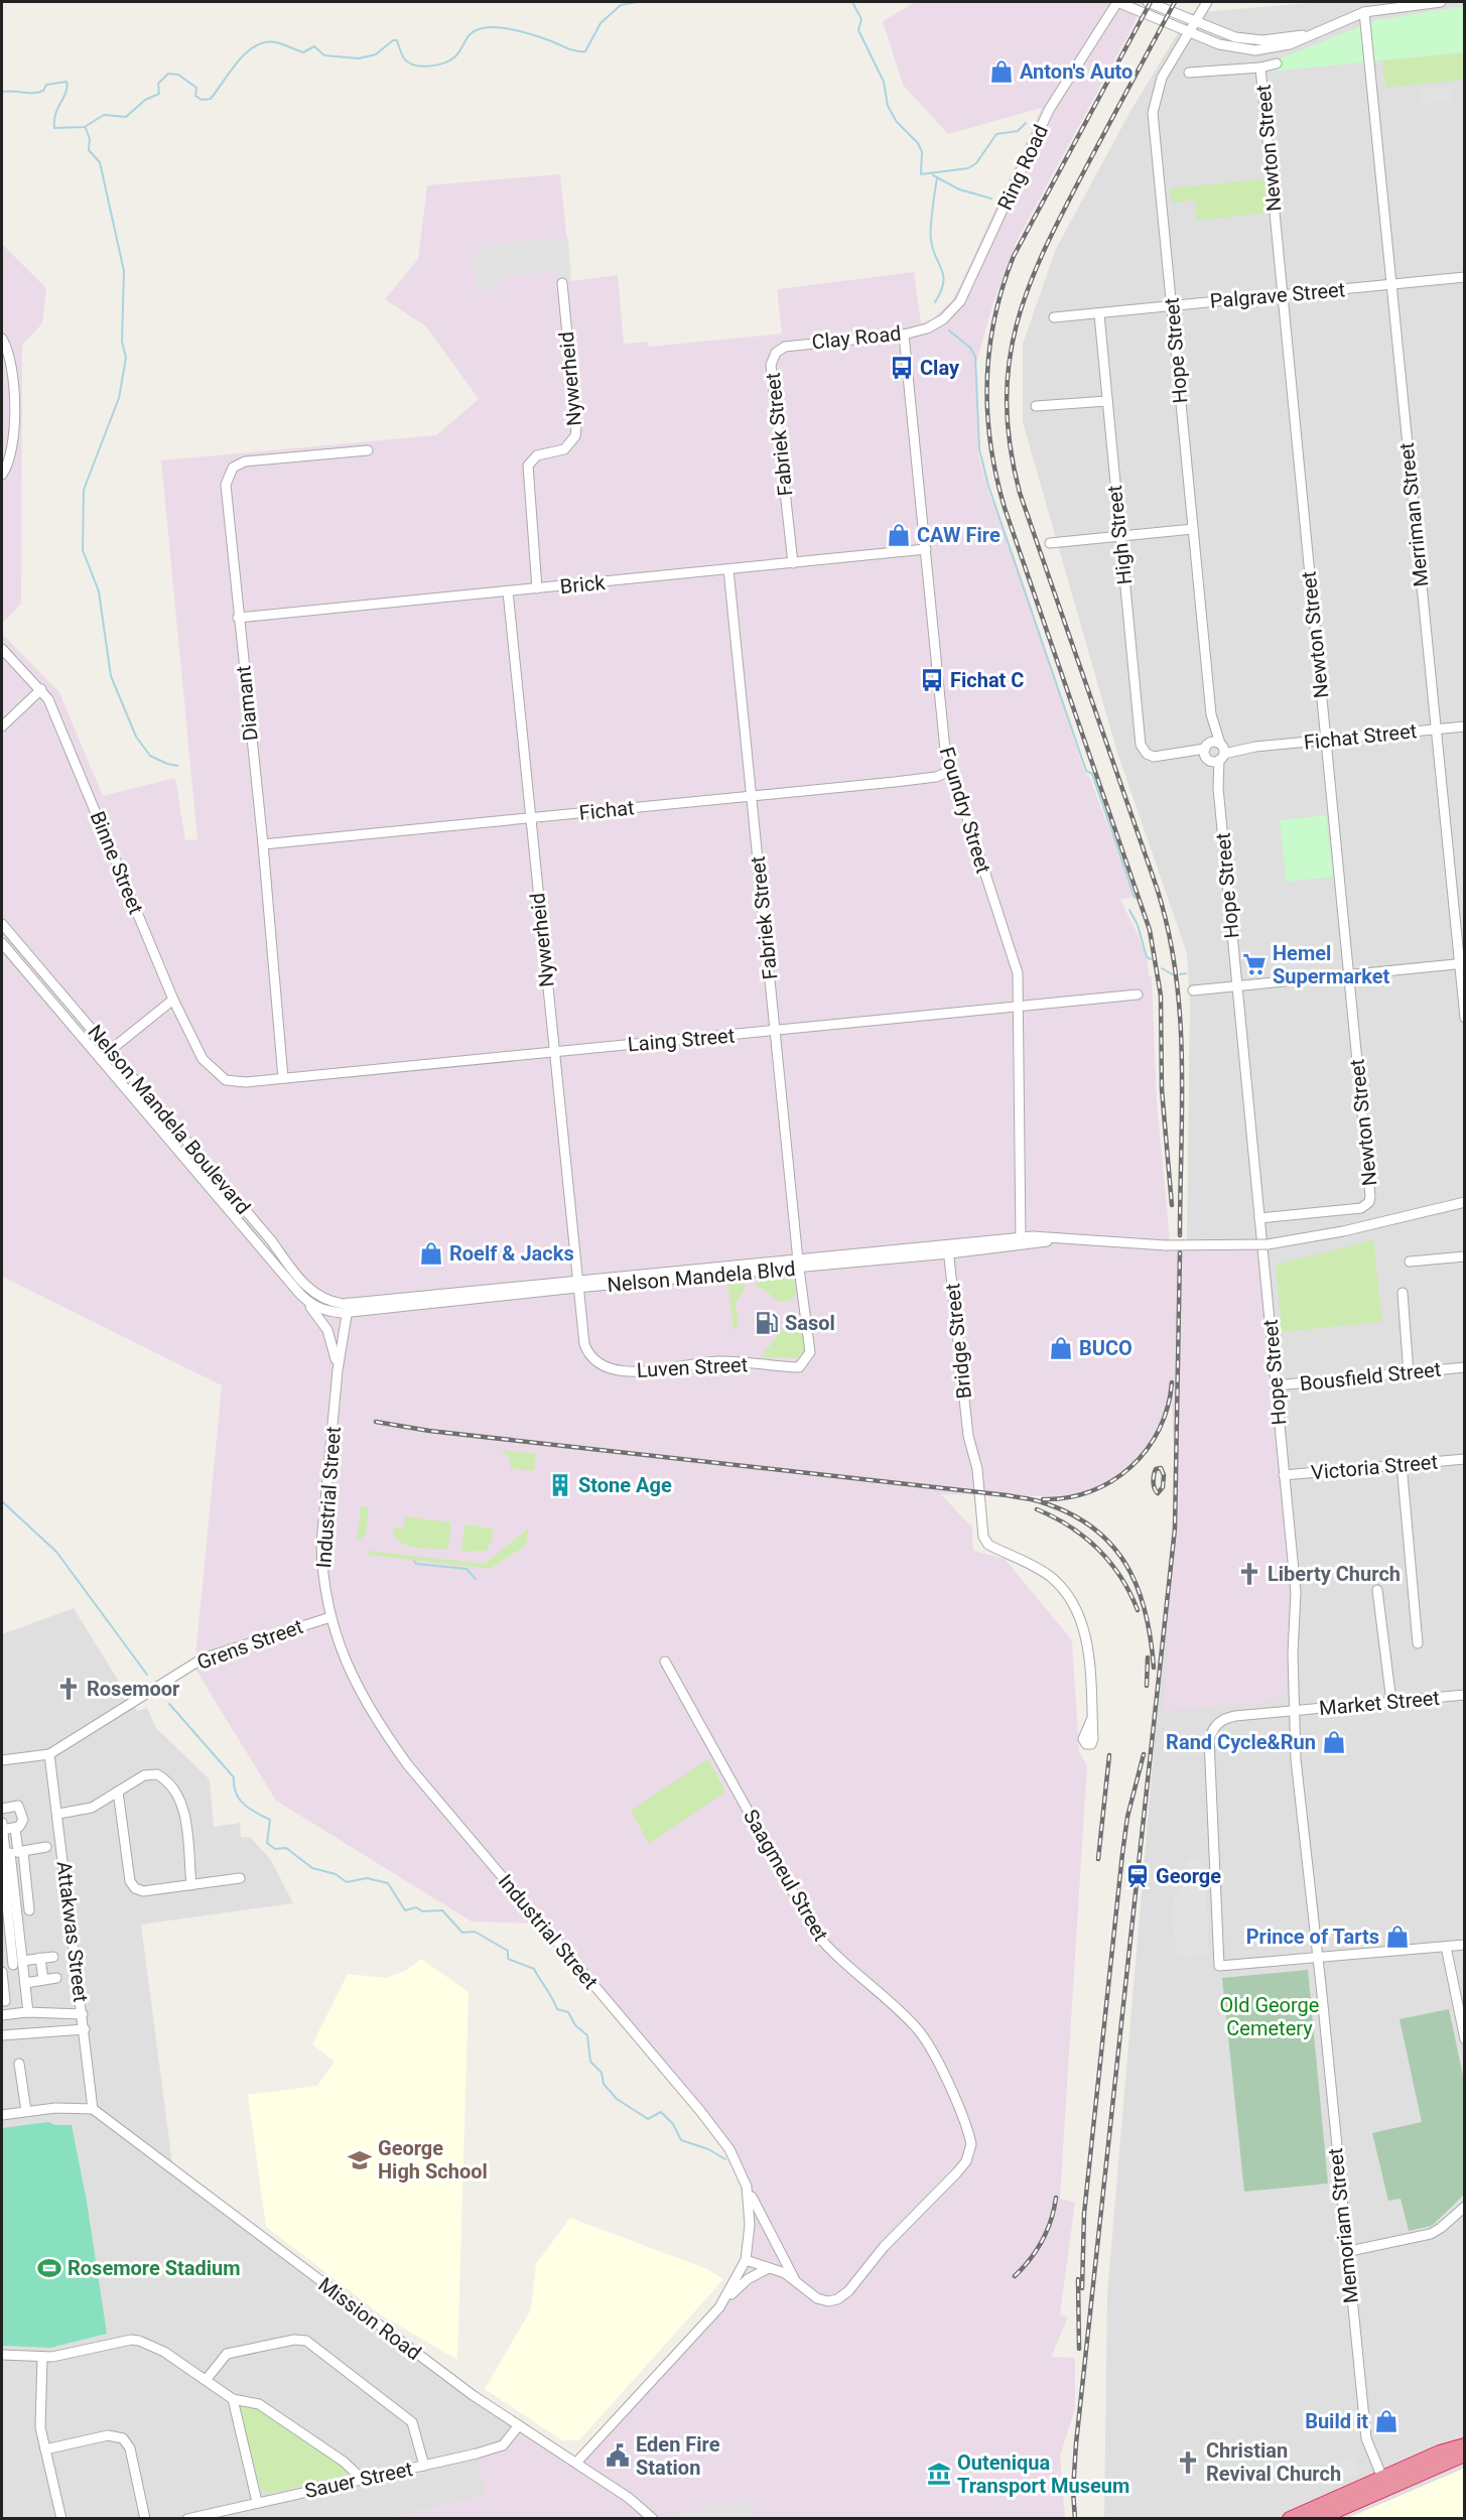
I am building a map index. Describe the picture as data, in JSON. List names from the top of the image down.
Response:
{
  "streets": {
    "street": [
      "Newton Street",
      "Ring Road",
      "Palgrave Street",
      "Clay Road",
      "Hope Street",
      "Nywerheid",
      "Fabriek Street",
      "Merriman Street",
      "High Street",
      "Brick",
      "Diamant",
      "Fichat Street",
      "Fichat",
      "Foundry Street",
      "Binne Street",
      "Laing Street",
      "Nelson Mandela Boulevard",
      "Nelson Mandela Blvd",
      "Bridge Street",
      "Luven Street",
      "Bousfield Street",
      "Victoria Street",
      "Industrial Street",
      "Grens Street",
      "Market Street",
      "Saagmeul Street",
      "Attakwas Street",
      "Memoriam Street",
      "Mission Road",
      "Sauer Street"
    ]
  },
  "crossings": [
    ["Newton Street", "Palgrave Street"],
    ["Newton Street", "Hope Street"],
    ["Newton Street", "Fichat Street"],
    ["Ring Road", "Clay Road"],
    ["Palgrave Street", "Hope Street"],
    ["Palgrave Street", "Merriman Street"],
    ["Palgrave Street", "High Street"],
    ["Clay Road", "Fabriek Street"],
    ["Clay Road", "Foundry Street"],
    ["Hope Street", "Fichat Street"],
    ["Hope Street", "Bousfield Street"],
    ["Hope Street", "Victoria Street"],
    ["Hope Street", "Market Street"],
    ["Hope Street", "Memoriam Street"],
    ["Nywerheid", "Brick"],
    ["Nywerheid", "Fichat"],
    ["Nywerheid", "Laing Street"],
    ["Nywerheid", "Nelson Mandela Blvd"],
    ["Nywerheid", "Luven Street"],
    ["Fabriek Street", "Brick"],
    ["Fabriek Street", "Fichat"],
    ["Fabriek Street", "Laing Street"],
    ["Fabriek Street", "Nelson Mandela Blvd"],
    ["Fabriek Street", "Luven Street"],
    ["Merriman Street", "Fichat Street"],
    ["High Street", "Fichat Street"],
    ["Brick", "Diamant"],
    ["Brick", "Foundry Street"],
    ["Diamant", "Fichat"],
    ["Diamant", "Laing Street"],
    ["Fichat", "Foundry Street"],
    ["Foundry Street", "Laing Street"],
    ["Foundry Street", "Nelson Mandela Blvd"],
    ["Binne Street", "Laing Street"],
    ["Nelson Mandela Boulevard", "Nelson Mandela Blvd"],
    ["Nelson Mandela Boulevard", "Industrial Street"],
    ["Nelson Mandela Blvd", "Bridge Street"],
    ["Nelson Mandela Blvd", "Luven Street"],
    ["Nelson Mandela Blvd", "Industrial Street"],
    ["Industrial Street", "Grens Street"],
    ["Industrial Street", "Saagmeul Street"],
    ["Industrial Street", "Mission Road"],
    ["Grens Street", "Attakwas Street"],
    ["Market Street", "Memoriam Street"],
    ["Attakwas Street", "Mission Road"],
    ["Mission Road", "Sauer Street"]
  ],
  "parks": ["Old George Cemetery"],
  "places": {
    "shop": [
      "Anton's Auto",
      "CAW Fire",
      "Roelf & Jacks",
      "BUCO",
      "Rand Cycle&Run",
      "Prince of Tarts",
      "Build it"
    ],
    "bus stop": ["Clay", "Fichat C"],
    "supermarket": ["Hemel Supermarket"],
    "fuel station": ["Sasol"],
    "building": ["Stone Age"],
    "church": ["Liberty Church", "Rosemoor", "Christian Revival Church"],
    "station": ["George"],
    "school or university": ["George High School"],
    "sports": ["Rosemore Stadium"],
    "public building": ["Eden Fire Station"],
    "museum": ["Outeniqua Transport Museum"]
  }
}
